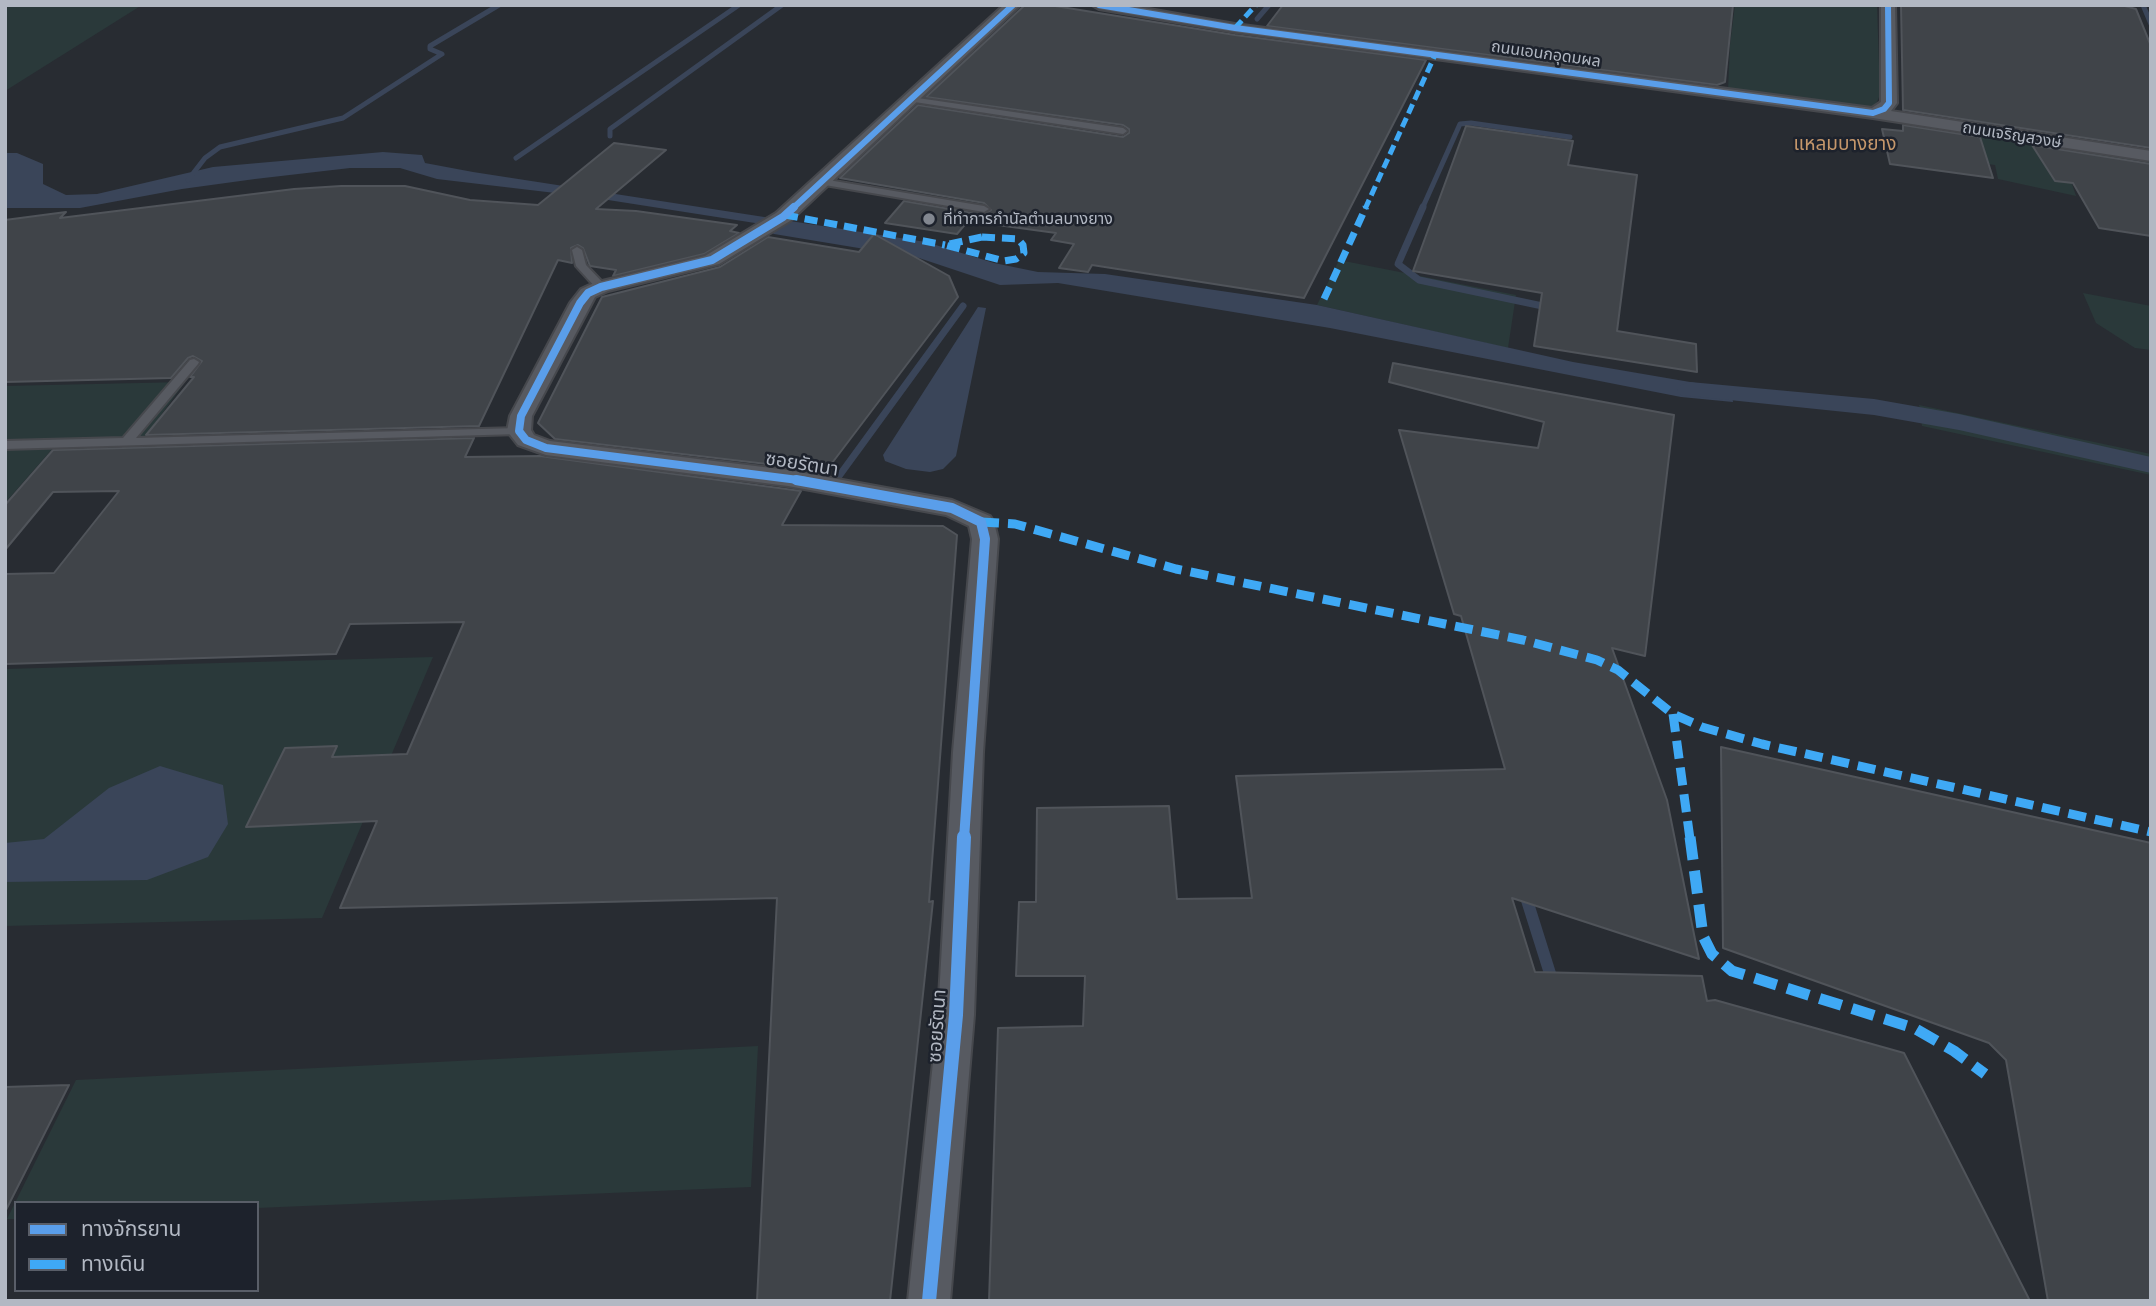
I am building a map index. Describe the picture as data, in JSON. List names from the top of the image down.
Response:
{
  "streets": {
    "street": ["ถนนเอนกอุดมผล", "ถนนเจริญสวงษ์", "ซอยรัตนา"]
  },
  "crossings": [
    ["ถนนเอนกอุดมผล", "ถนนเจริญสวงษ์"]
  ],
  "districts": ["แหลมบางยาง"],
  "places": ["ที่ทำการกำนัลตำบลบางยาง"],
  "legend": ["ทางจักรยาน", "ทางเดิน"]
}
